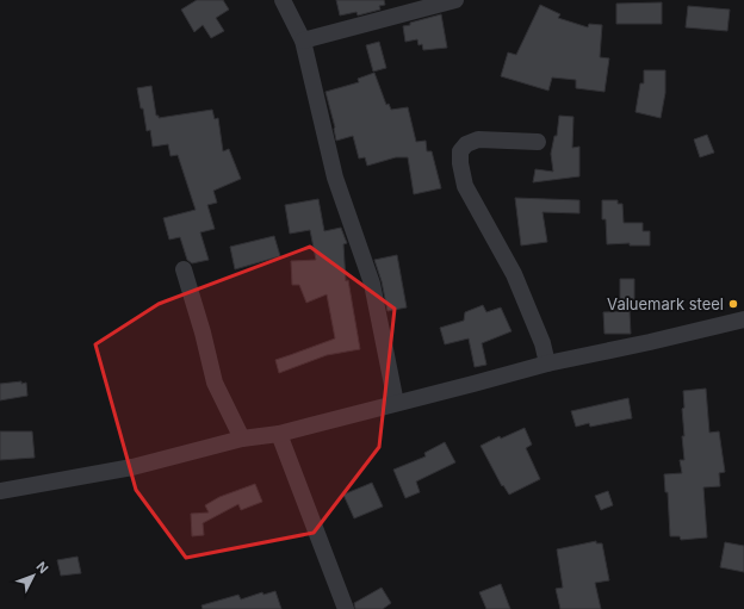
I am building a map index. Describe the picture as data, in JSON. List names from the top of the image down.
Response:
{
  "places": ["Valuemark steel"],
  "north": "top right"
}
